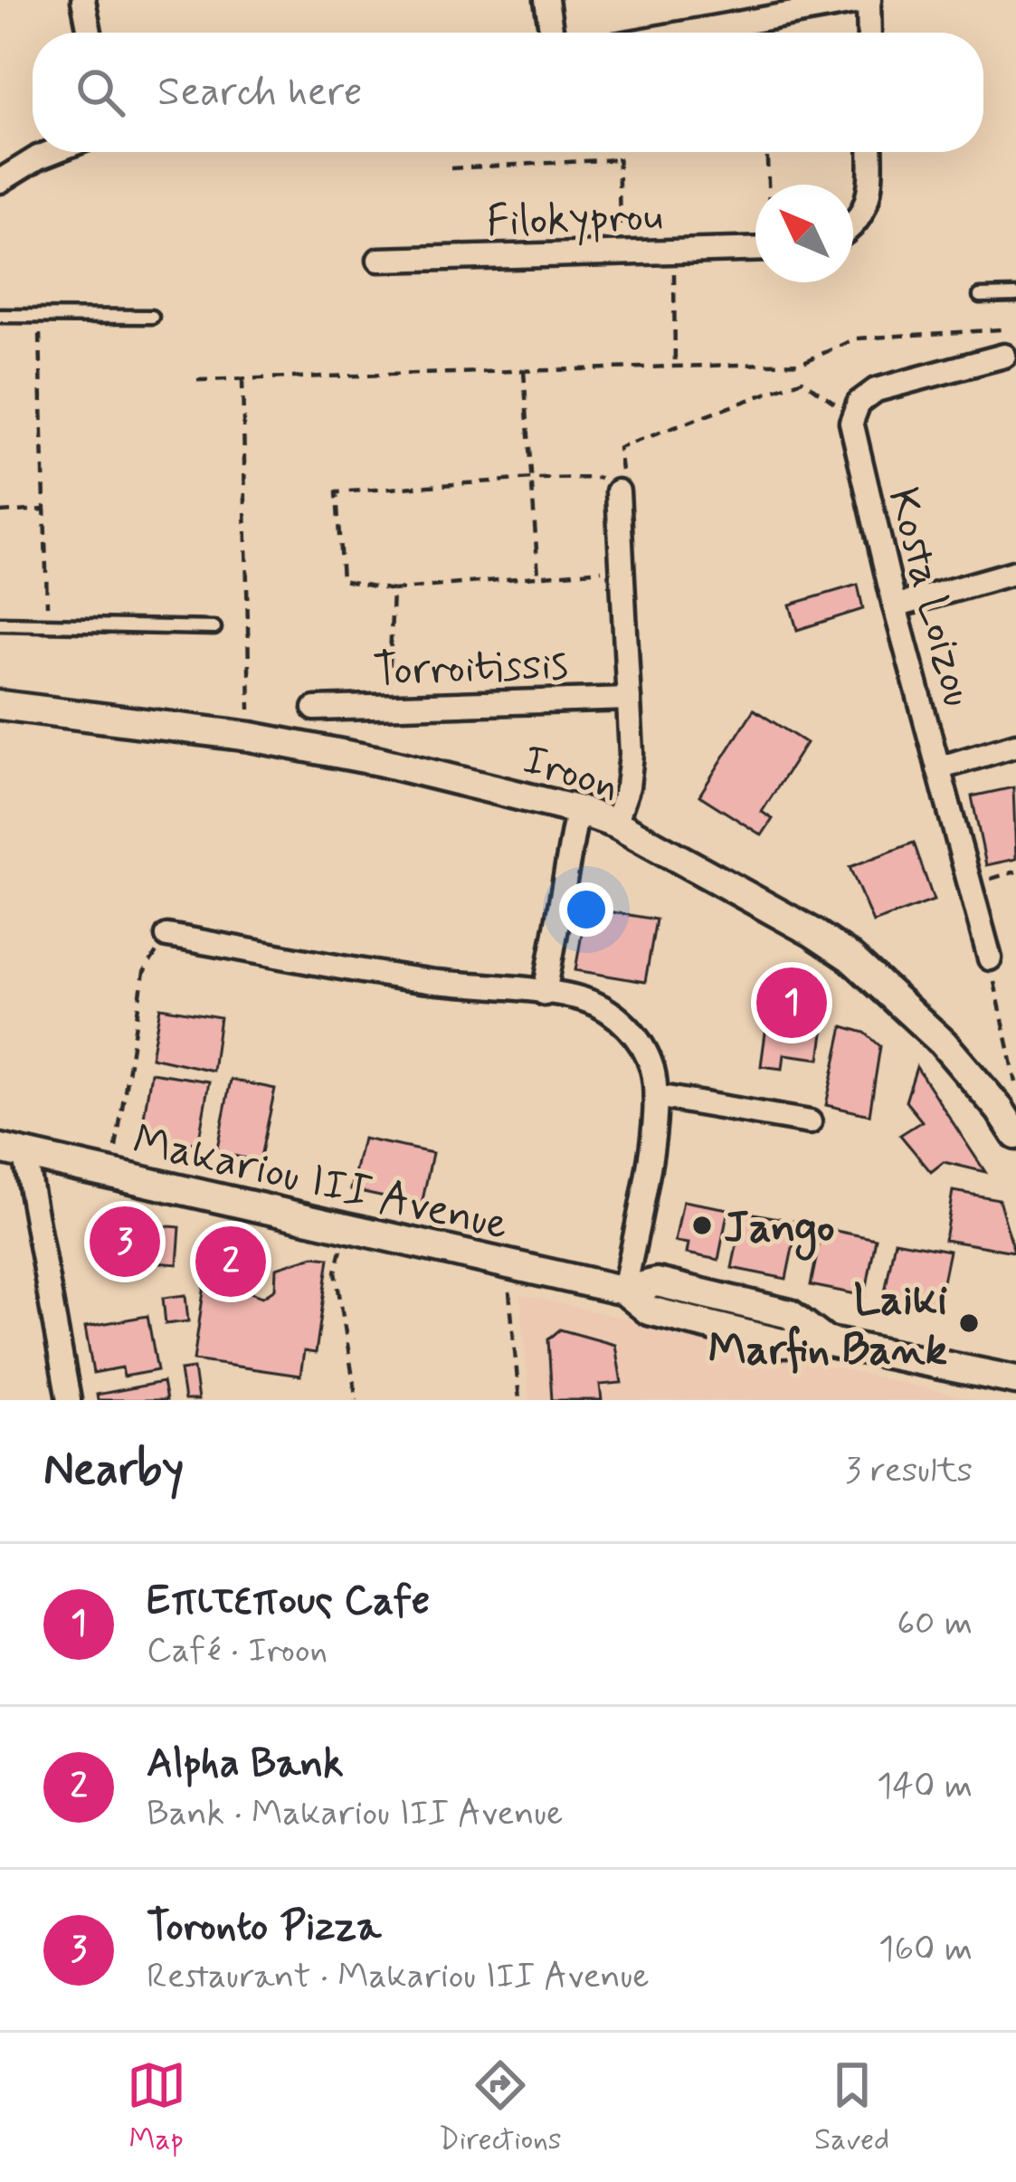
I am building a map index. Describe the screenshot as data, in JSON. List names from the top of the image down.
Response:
{
  "streets": {
    "street": [
      "Filokyprou",
      "Kosta Loizou",
      "Torroitissis",
      "Iroon",
      "Makariou III Avenue"
    ]
  },
  "places": ["Jango", "Laiki Marfin Bank"],
  "north": "top left",
  "page": {
    "search": "Search here",
    "pins": ["1", "3", "2"],
    "heading": ["Nearby", "3 results"],
    "list": [
      {
        "mark": "1",
        "name": "Επιτεπους Cafe",
        "note": "Café · Iroon",
        "value": "60 m"
      },
      {
        "mark": "2",
        "name": "Alpha Bank",
        "note": "Bank · Makariou III Avenue",
        "value": "140 m"
      },
      {
        "mark": "3",
        "name": "Toronto Pizza",
        "note": "Restaurant · Makariou III Avenue",
        "value": "160 m"
      }
    ],
    "nav": ["Map", "Directions", "Saved"]
  }
}
